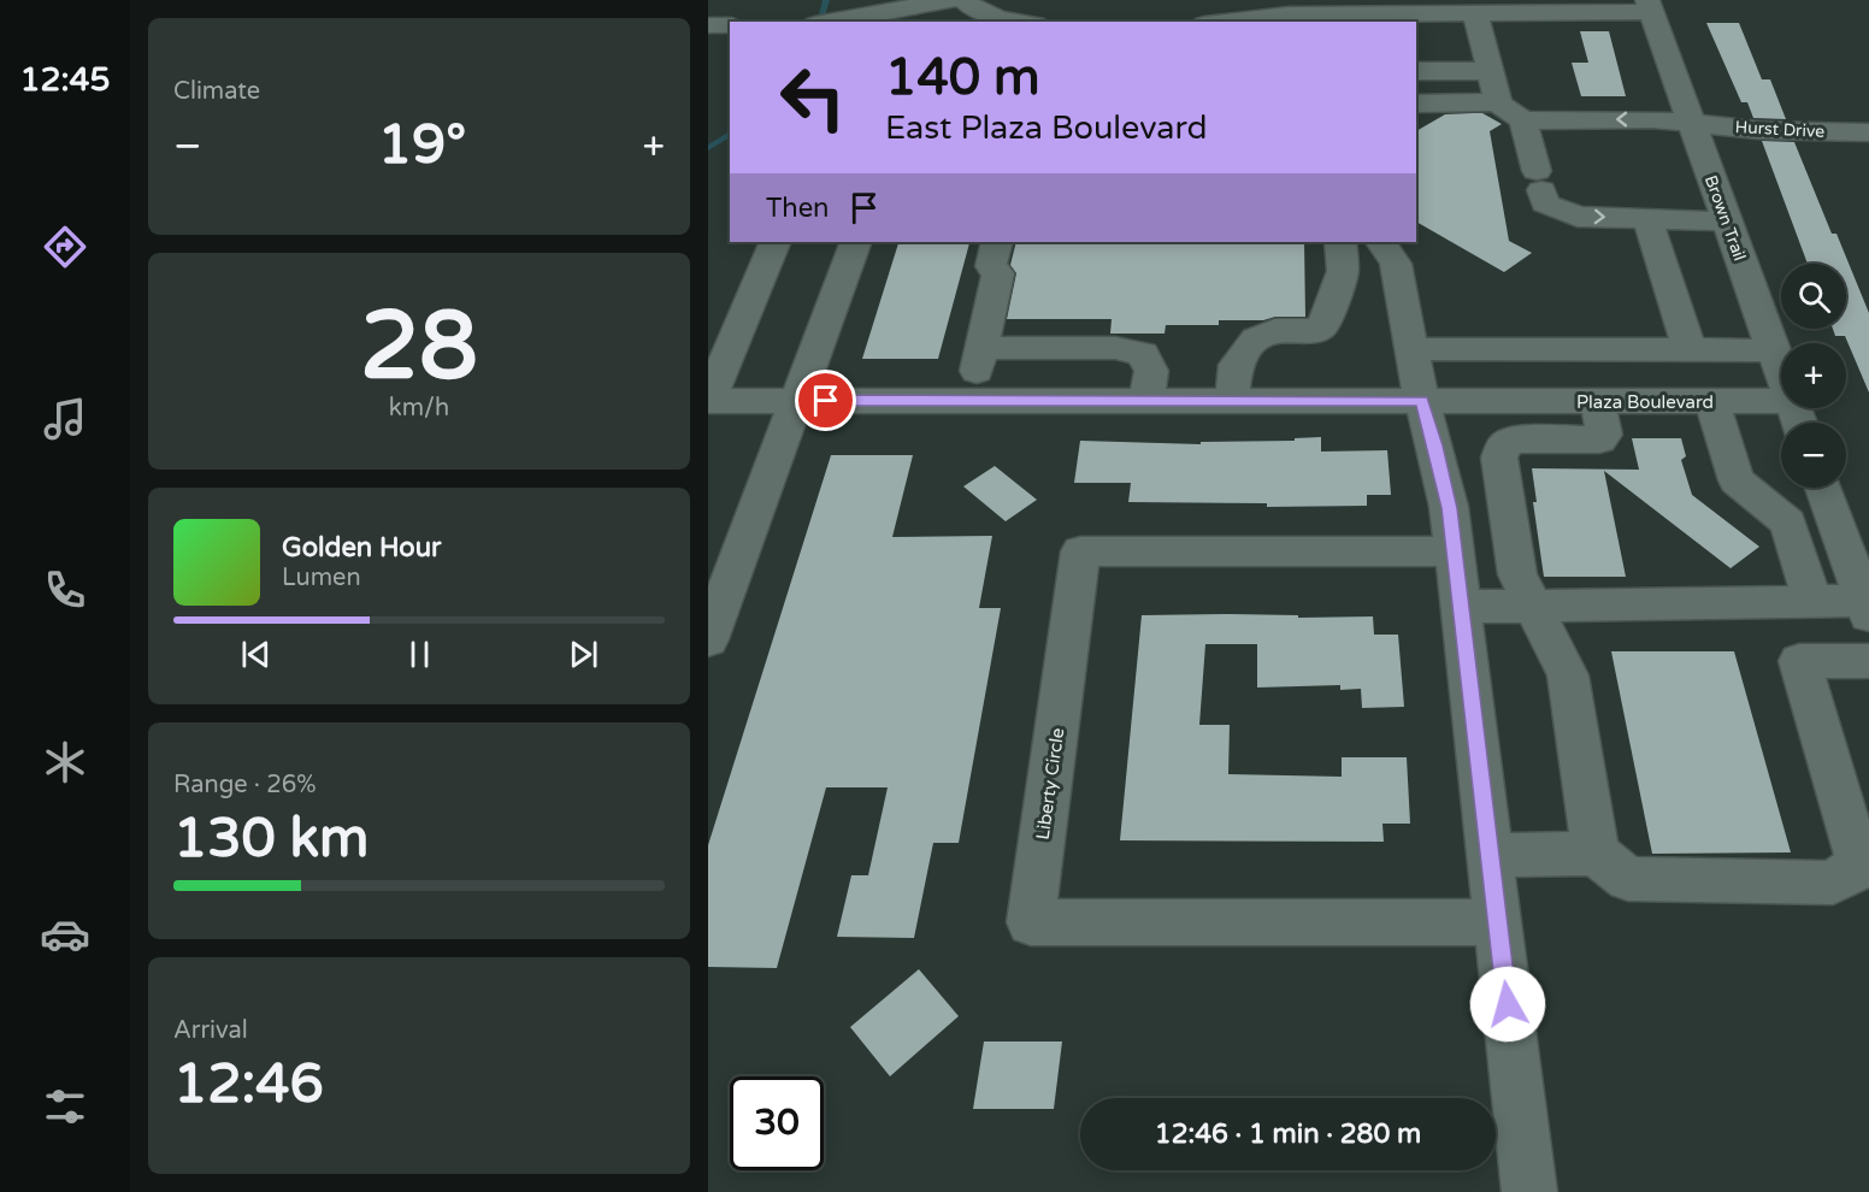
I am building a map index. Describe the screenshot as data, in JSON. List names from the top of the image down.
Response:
{
  "streets": {
    "street": [
      "Hurst Drive",
      "Brown Trail",
      "Plaza Boulevard",
      "Liberty Circle"
    ]
  },
  "crossings": [
    ["Hurst Drive", "Brown Trail"]
  ],
  "page": {
    "tabs": "12:45",
    "tile": [
      "Climate",
      ["28", "km/h"],
      ["Range · 26%", "130 km"],
      ["Arrival", "12:46"]
    ],
    "turn": ["140 m", "East Plaza Boulevard"],
    "heat": ["−", "19°", "+"],
    "then": "Then",
    "map_buttons": ["+", "−"],
    "song": ["Golden Hour", "Lumen"],
    "limit": "30",
    "trip": "12:46 · 1 min · 280 m"
  }
}
